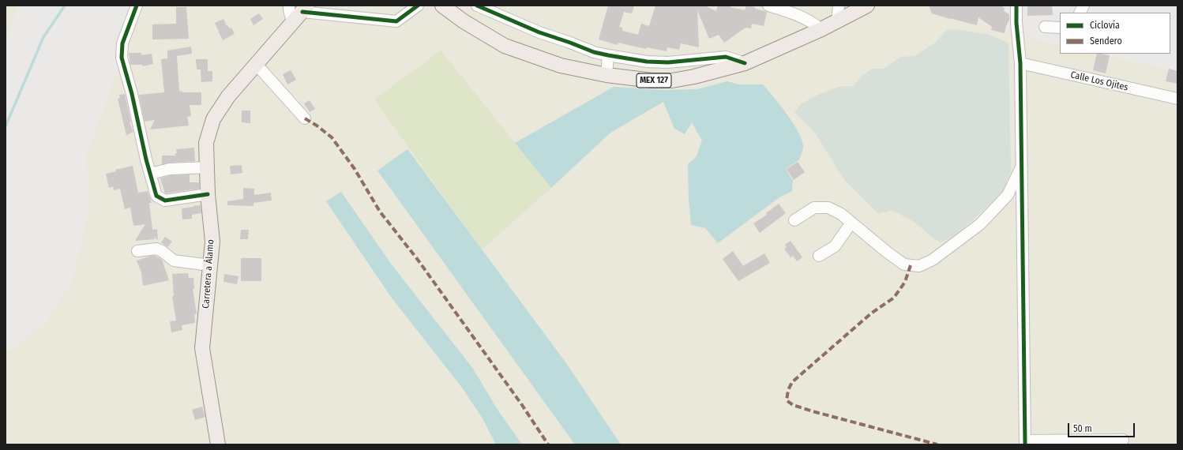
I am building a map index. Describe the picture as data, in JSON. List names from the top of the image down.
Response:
{
  "streets": {
    "main road": ["MEX 127", "Carretera a Álamo"],
    "street": ["Calle Los Ojites"]
  },
  "legend": ["Ciclovía", "Sendero"],
  "scale_bar": "50 m"
}
